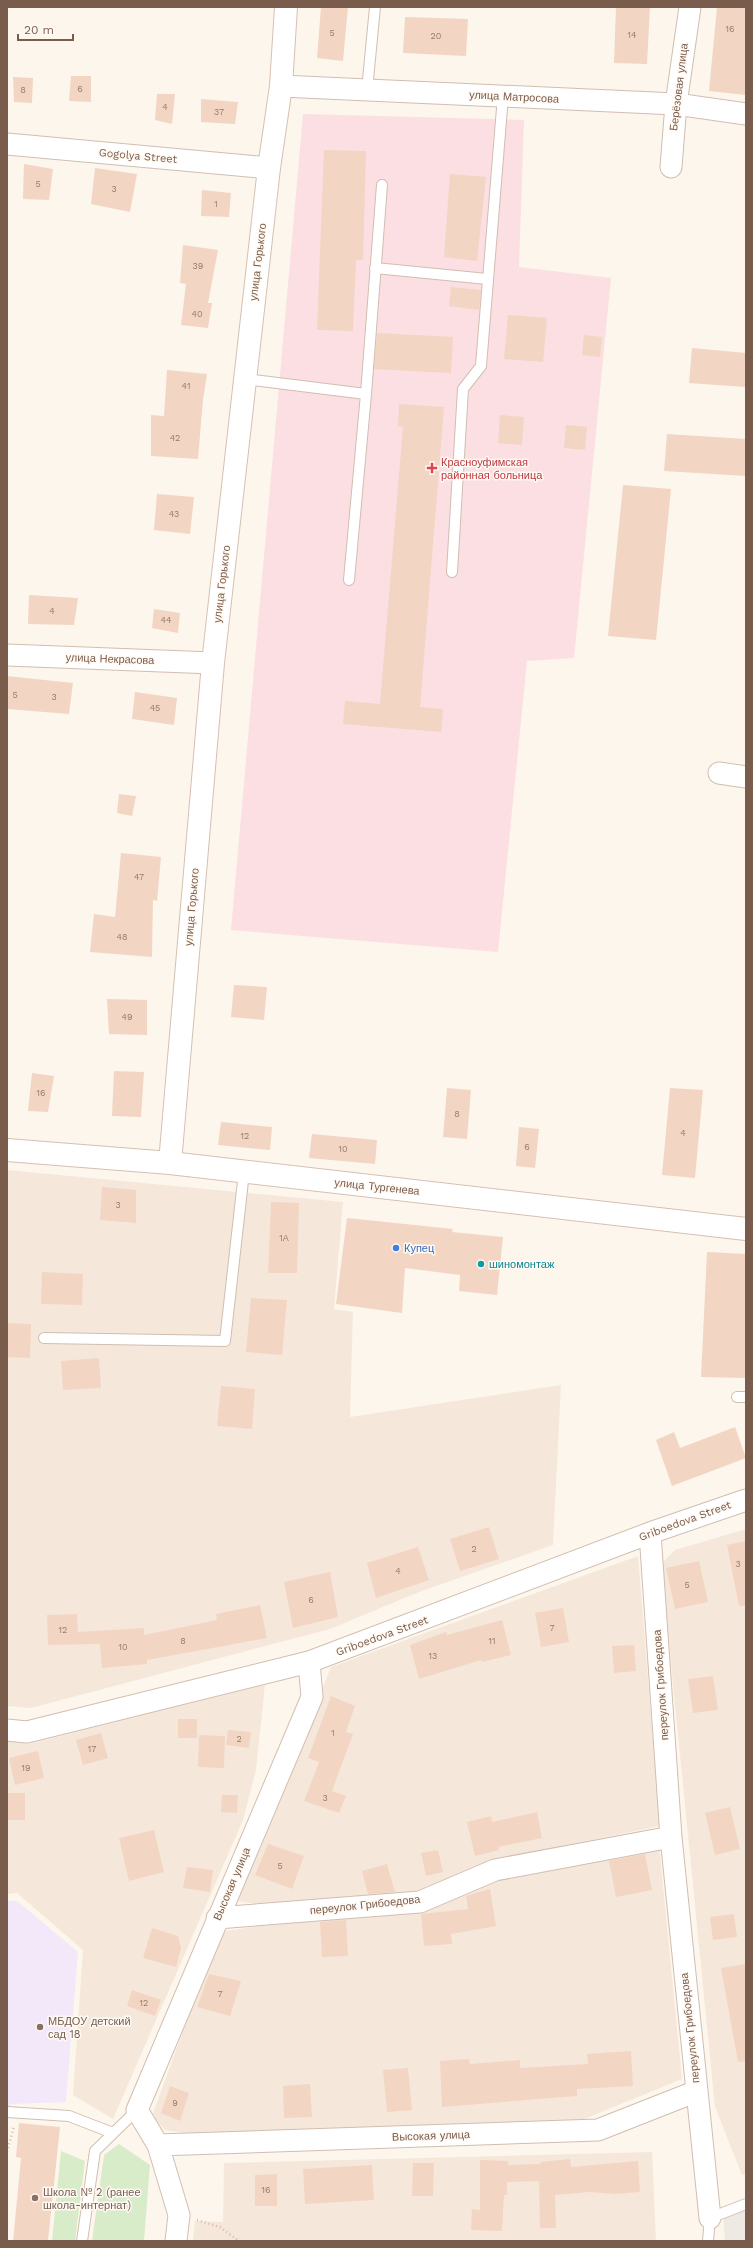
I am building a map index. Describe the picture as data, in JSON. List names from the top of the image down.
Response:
{
  "streets": {
    "street": [
      "Берёзовая улица",
      "улица Матросова",
      "Gogolya Street",
      "улица Горького",
      "улица Некрасова",
      "улица Тургенева",
      "Griboedova Street",
      "переулок Грибоедова",
      "Высокая улица"
    ]
  },
  "crossings": [
    ["Берёзовая улица", "улица Матросова"],
    ["улица Матросова", "улица Горького"],
    ["Gogolya Street", "улица Горького"],
    ["улица Горького", "улица Некрасова"],
    ["улица Горького", "улица Тургенева"],
    ["Griboedova Street", "переулок Грибоедова"],
    ["Griboedova Street", "Высокая улица"],
    ["переулок Грибоедова", "Высокая улица"]
  ],
  "places": {
    "health": ["Красноуфимская районная больница"],
    "other": [
      "Купец",
      "шиномонтаж",
      "МБДОУ детский сад 18",
      "Школа № 2 (ранее школа-интернат)"
    ]
  },
  "house_numbers": [
    "16",
    "5",
    "14",
    "20",
    "6",
    "8",
    "4",
    "37",
    "5",
    "3",
    "1",
    "39",
    "40",
    "41",
    "42",
    "43",
    "4",
    "44",
    "5",
    "3",
    "45",
    "47",
    "48",
    "49",
    "16",
    "8",
    "4",
    "12",
    "6",
    "10",
    "3",
    "1А",
    "2",
    "3",
    "4",
    "5",
    "6",
    "7",
    "12",
    "8",
    "11",
    "10",
    "13",
    "1",
    "2",
    "17",
    "19",
    "3",
    "5",
    "7",
    "12",
    "9",
    "16"
  ],
  "scale_bar": "20 m"
}
